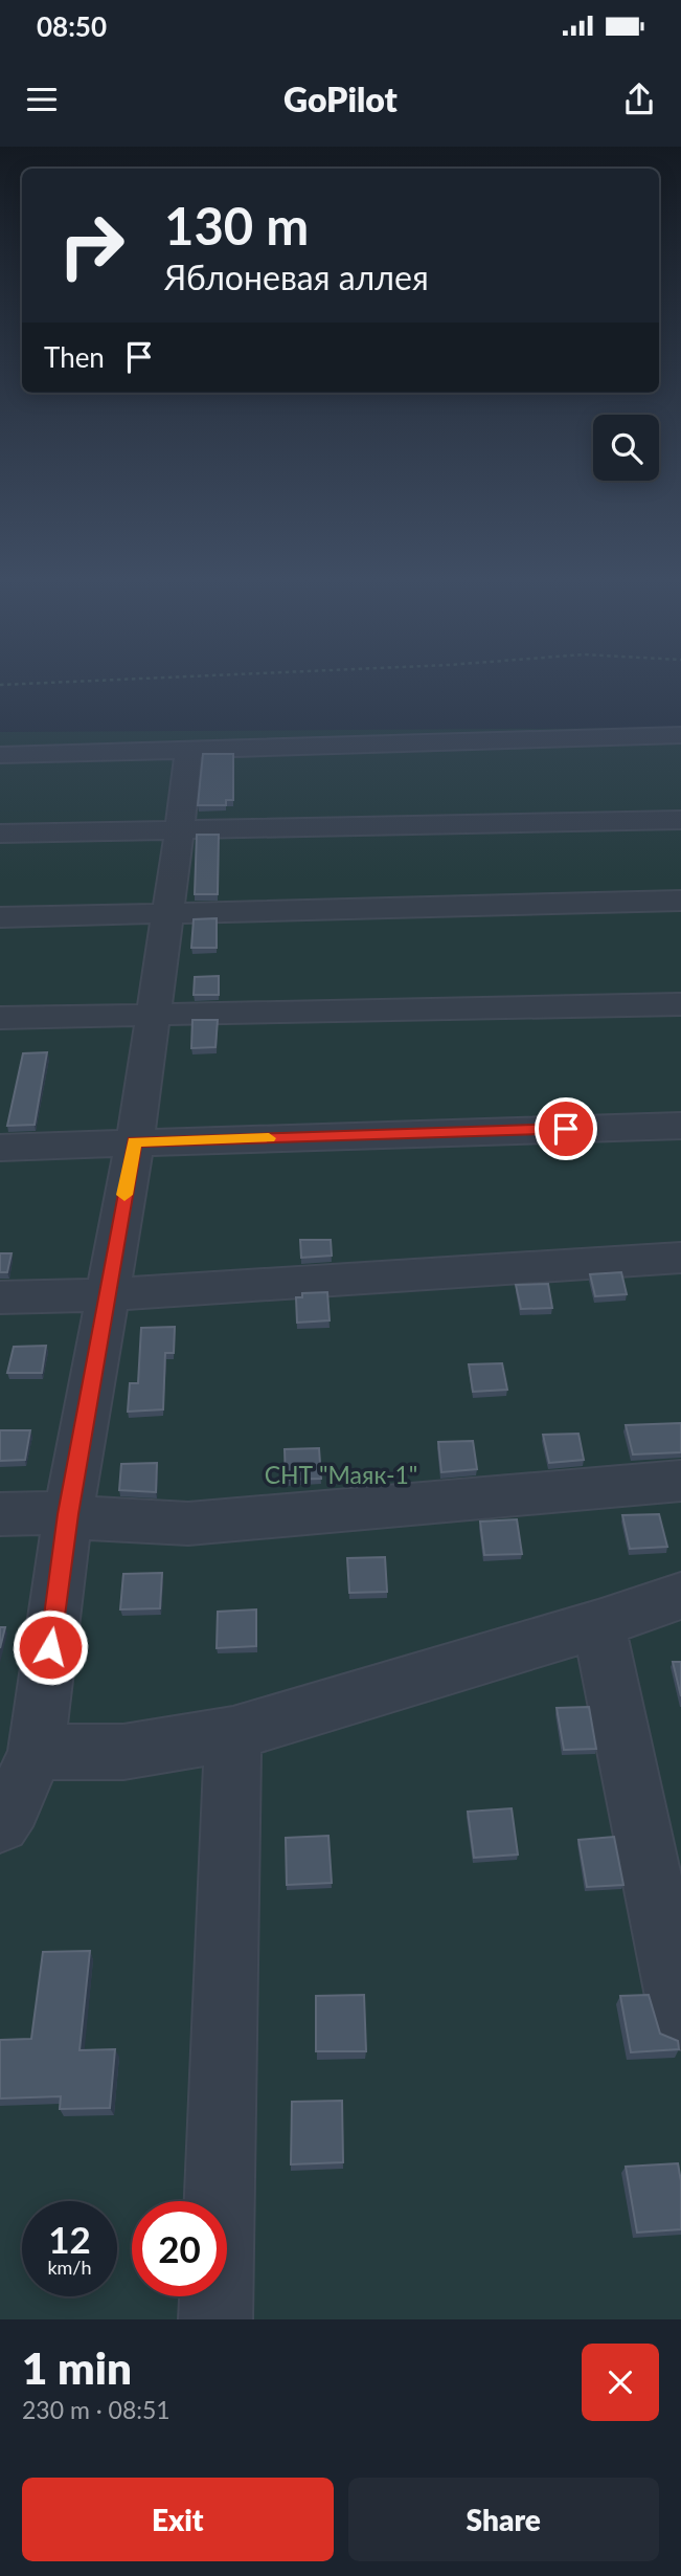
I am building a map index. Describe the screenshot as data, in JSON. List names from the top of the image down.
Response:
{
  "parks": ["СНТ \"Маяк-1\""],
  "page": {
    "status": "08:50",
    "header": "GoPilot",
    "turn": ["130 m", "Яблоневая аллея"],
    "then": "Then",
    "speed": "12 km/h",
    "limit": "20",
    "heading": ["1 min", "230 m · 08:51"],
    "buttons": ["Exit", "Share"]
  }
}
